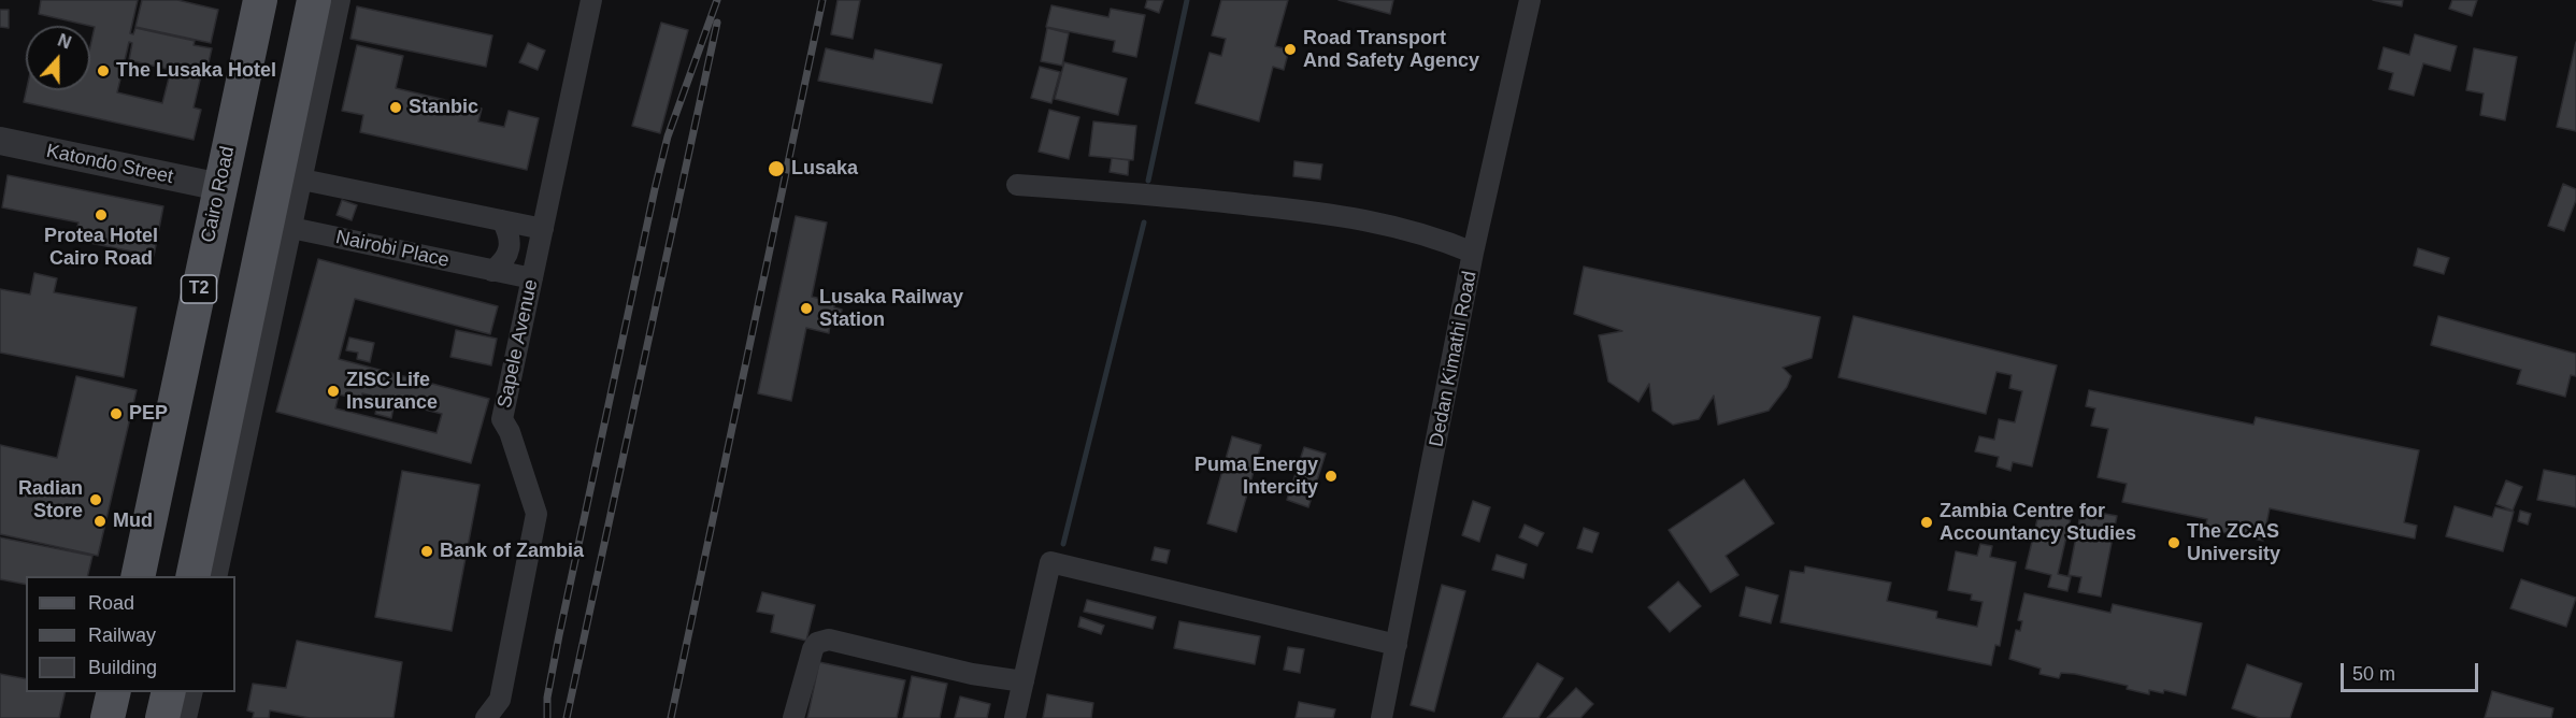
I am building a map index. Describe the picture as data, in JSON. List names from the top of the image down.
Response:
{
  "streets": {
    "main road": ["Cairo Road", "T2"],
    "street": [
      "Katondo Street",
      "Nairobi Place",
      "Sapele Avenue",
      "Dedan Kimathi Road"
    ]
  },
  "crossings": [
    ["Katondo Street", "Cairo Road"],
    ["Nairobi Place", "Sapele Avenue"]
  ],
  "places": [
    "Road Transport And Safety Agency",
    "The Lusaka Hotel",
    "Stanbic",
    "Lusaka",
    "Protea Hotel Cairo Road",
    "Lusaka Railway Station",
    "ZISC Life Insurance",
    "PEP",
    "Puma Energy Intercity",
    "Radian Store",
    "Mud",
    "Zambia Centre for Accountancy Studies",
    "The ZCAS University",
    "Bank of Zambia"
  ],
  "legend": ["Road", "Railway", "Building"],
  "scale_bar": "50 m",
  "north": "top"
}
